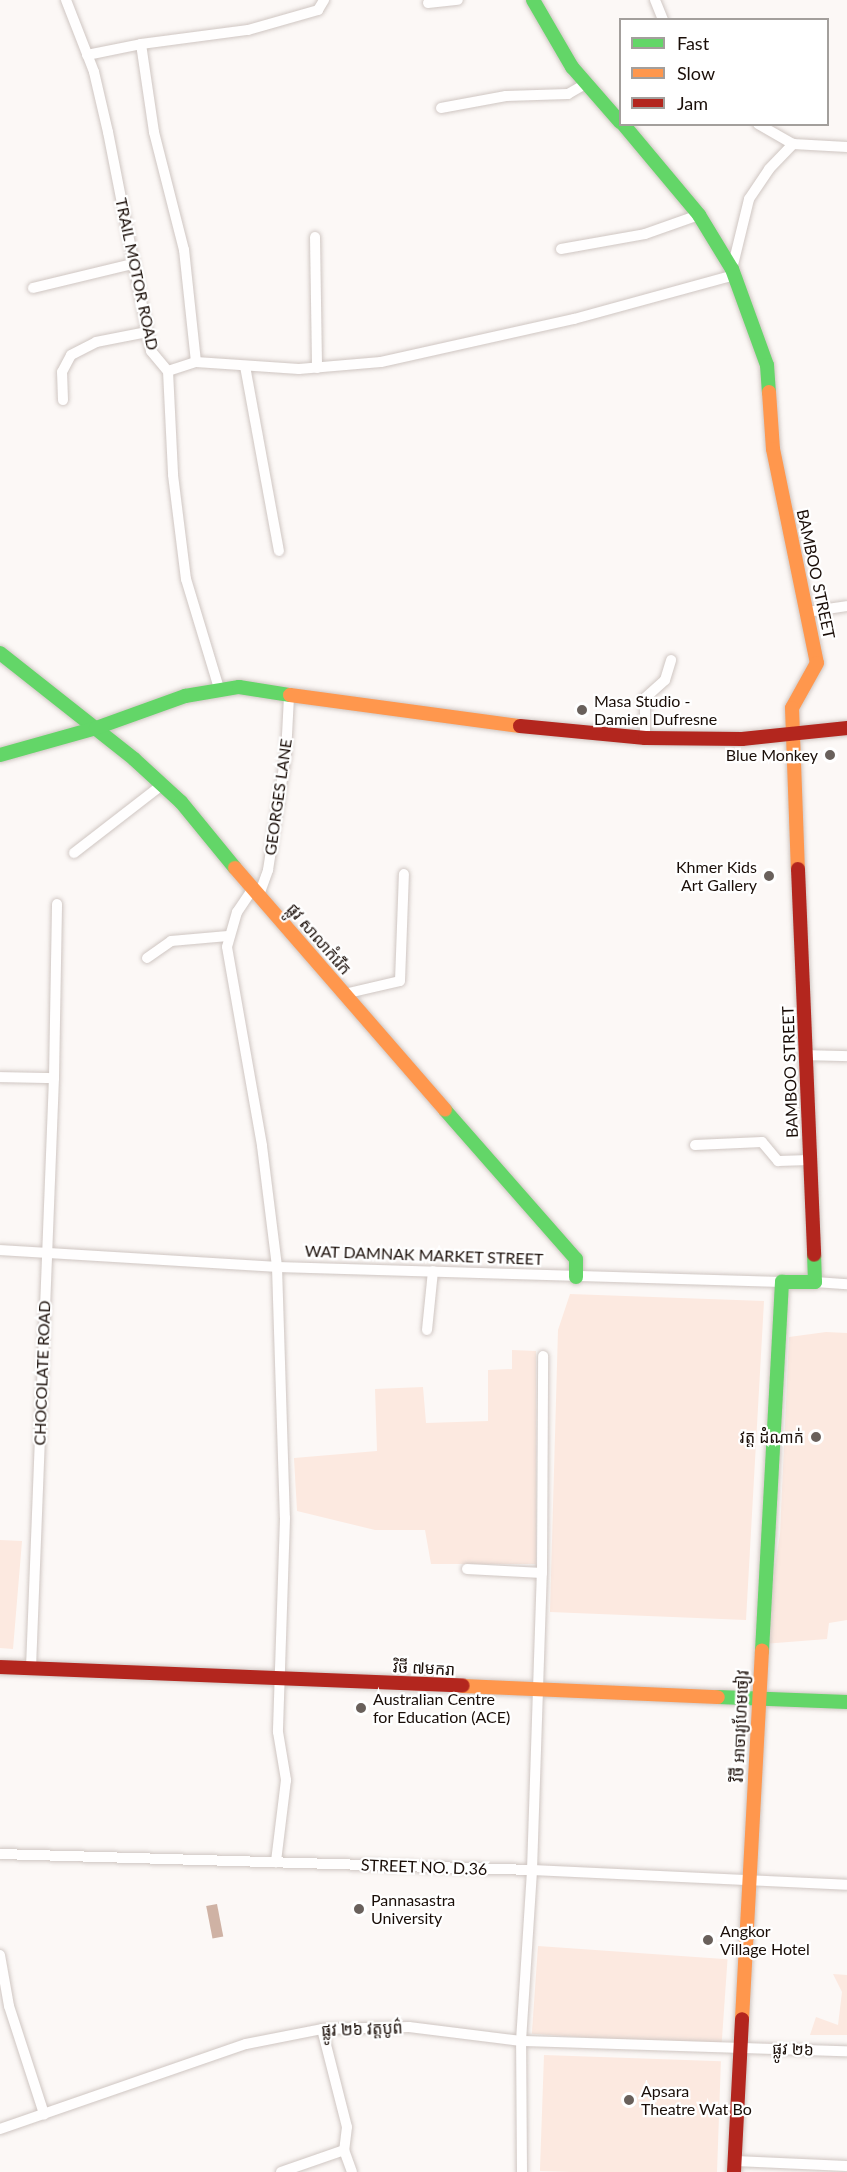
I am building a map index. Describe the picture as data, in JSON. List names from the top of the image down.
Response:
{
  "streets": {
    "street": [
      "TRAIL MOTOR ROAD",
      "BAMBOO STREET",
      "GEORGES LANE",
      "ផ្លូវ សាលាកំរើក",
      "WAT DAMNAK MARKET STREET",
      "CHOCOLATE ROAD",
      "វិថី ៧មករា",
      "វិថី អាចារ្យហែមចៀវ",
      "STREET NO. D.36",
      "ផ្លូវ ២៦ វត្តបូព៌",
      "ផ្លូវ ២៦"
    ]
  },
  "crossings": [
    ["BAMBOO STREET", "WAT DAMNAK MARKET STREET"],
    ["GEORGES LANE", "ផ្លូវ សាលាកំរើក"],
    ["ផ្លូវ សាលាកំរើក", "WAT DAMNAK MARKET STREET"],
    ["WAT DAMNAK MARKET STREET", "CHOCOLATE ROAD"],
    ["WAT DAMNAK MARKET STREET", "វិថី អាចារ្យហែមចៀវ"],
    ["CHOCOLATE ROAD", "វិថី ៧មករា"],
    ["វិថី ៧មករា", "វិថី អាចារ្យហែមចៀវ"],
    ["វិថី អាចារ្យហែមចៀវ", "STREET NO. D.36"],
    ["វិថី អាចារ្យហែមចៀវ", "ផ្លូវ ២៦ វត្តបូព៌"],
    ["វិថី អាចារ្យហែមចៀវ", "ផ្លូវ ២៦"],
    ["ផ្លូវ ២៦ វត្តបូព៌", "ផ្លូវ ២៦"]
  ],
  "places": [
    "Masa Studio - Damien Dufresne",
    "Blue Monkey",
    "Khmer Kids Art Gallery",
    "វត្ត ដំំណាក់",
    "Australian Centre for Education (ACE)",
    "Pannasastra University",
    "Angkor Village Hotel",
    "Apsara Theatre Wat Bo"
  ],
  "legend": ["Fast", "Slow", "Jam"]
}
